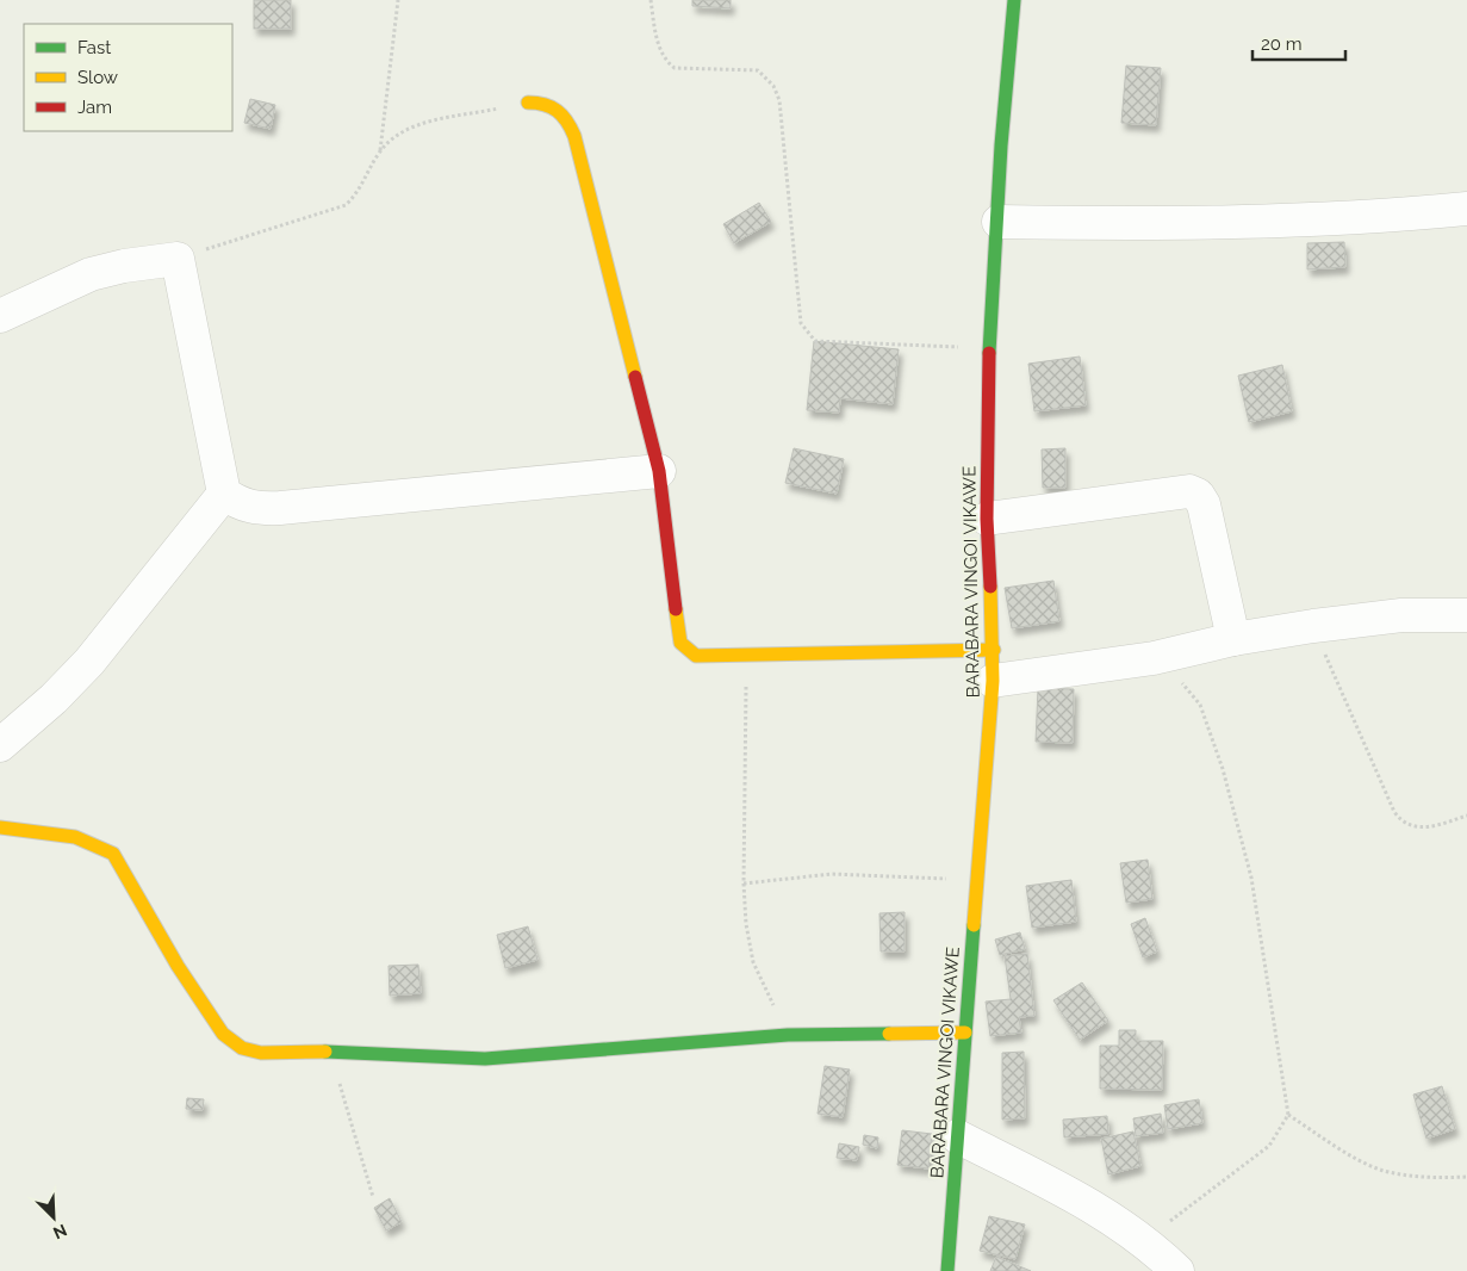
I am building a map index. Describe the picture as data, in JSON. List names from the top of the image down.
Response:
{
  "streets": {
    "street": ["BARABARA VINGOI VIKAWE"]
  },
  "legend": ["Fast", "Slow", "Jam"],
  "scale_bar": "20 m",
  "north": "bottom right"
}
